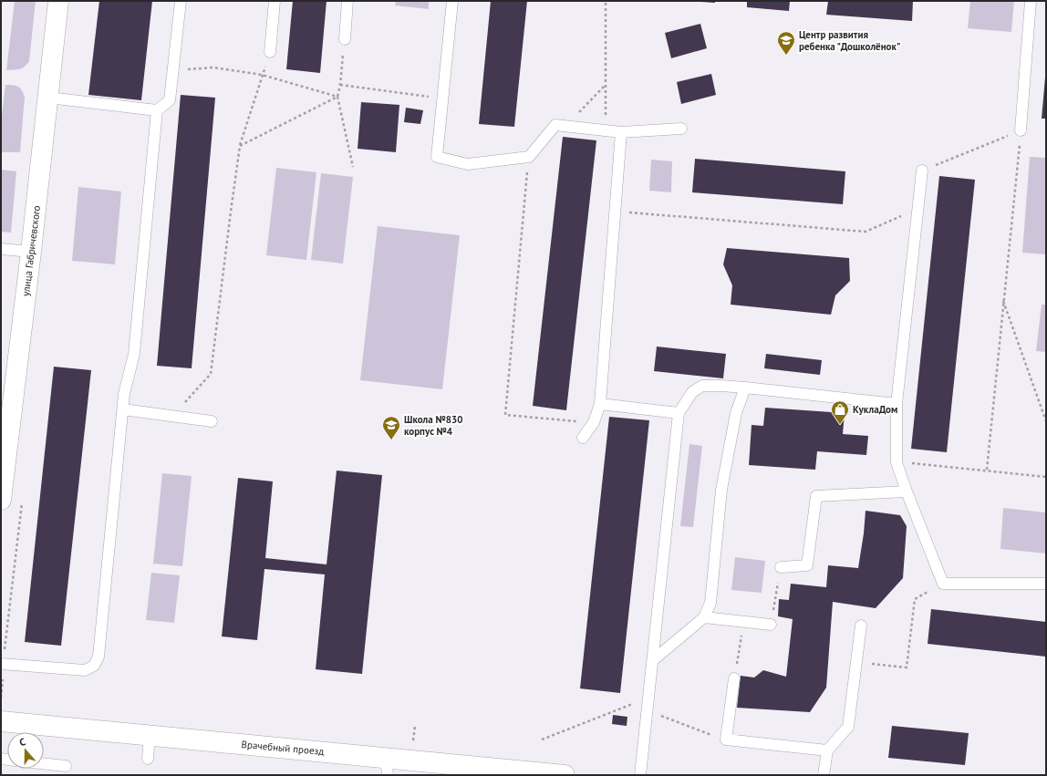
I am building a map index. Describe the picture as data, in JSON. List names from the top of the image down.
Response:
{
  "streets": {
    "street": ["улица Габричевского", "Врачебный проезд"]
  },
  "places": {
    "school or university": ["Центр развития ребенка \"Дошколёнок\"", "Школа №830 корпус №4"],
    "shop": ["КуклаДом"]
  },
  "north": "top"
}
